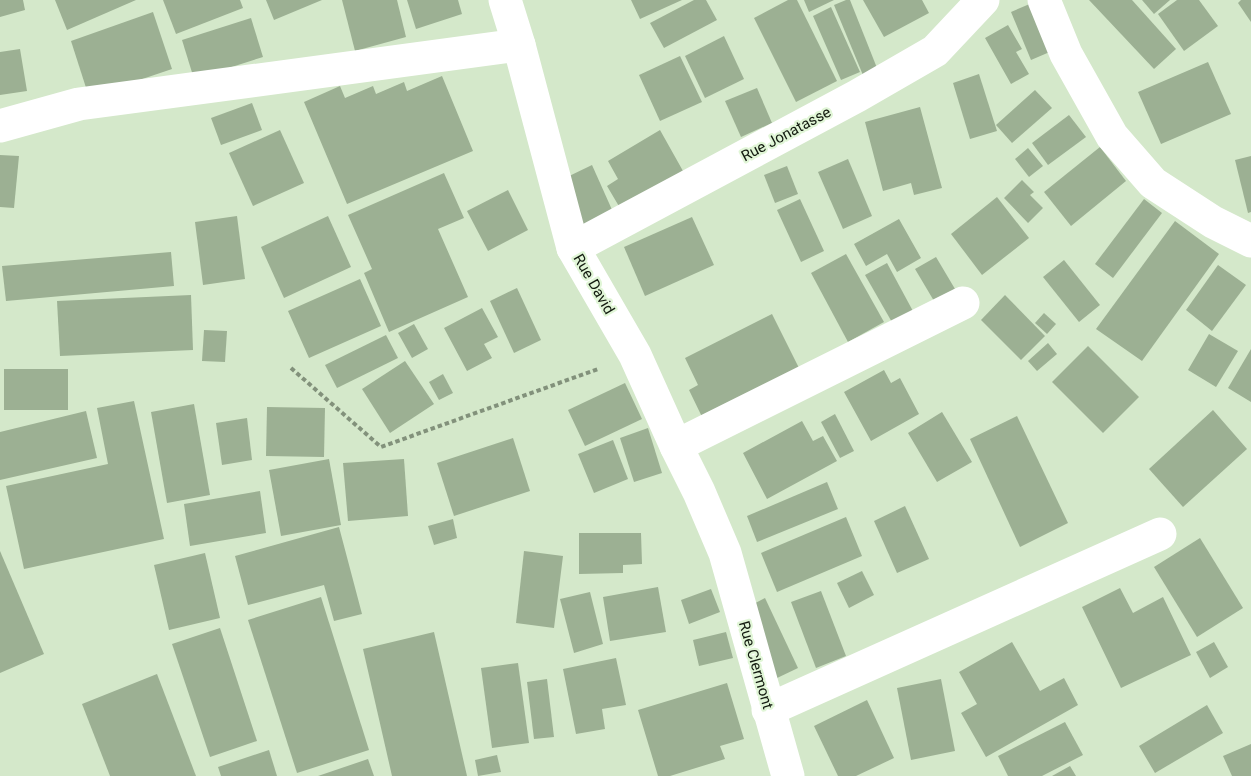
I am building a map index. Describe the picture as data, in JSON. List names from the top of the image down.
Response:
{
  "streets": {
    "street": ["Rue Jonatasse", "Rue David", "Rue Clermont"]
  },
  "crossings": [
    ["Rue Jonatasse", "Rue David"],
    ["Rue David", "Rue Clermont"]
  ]
}
